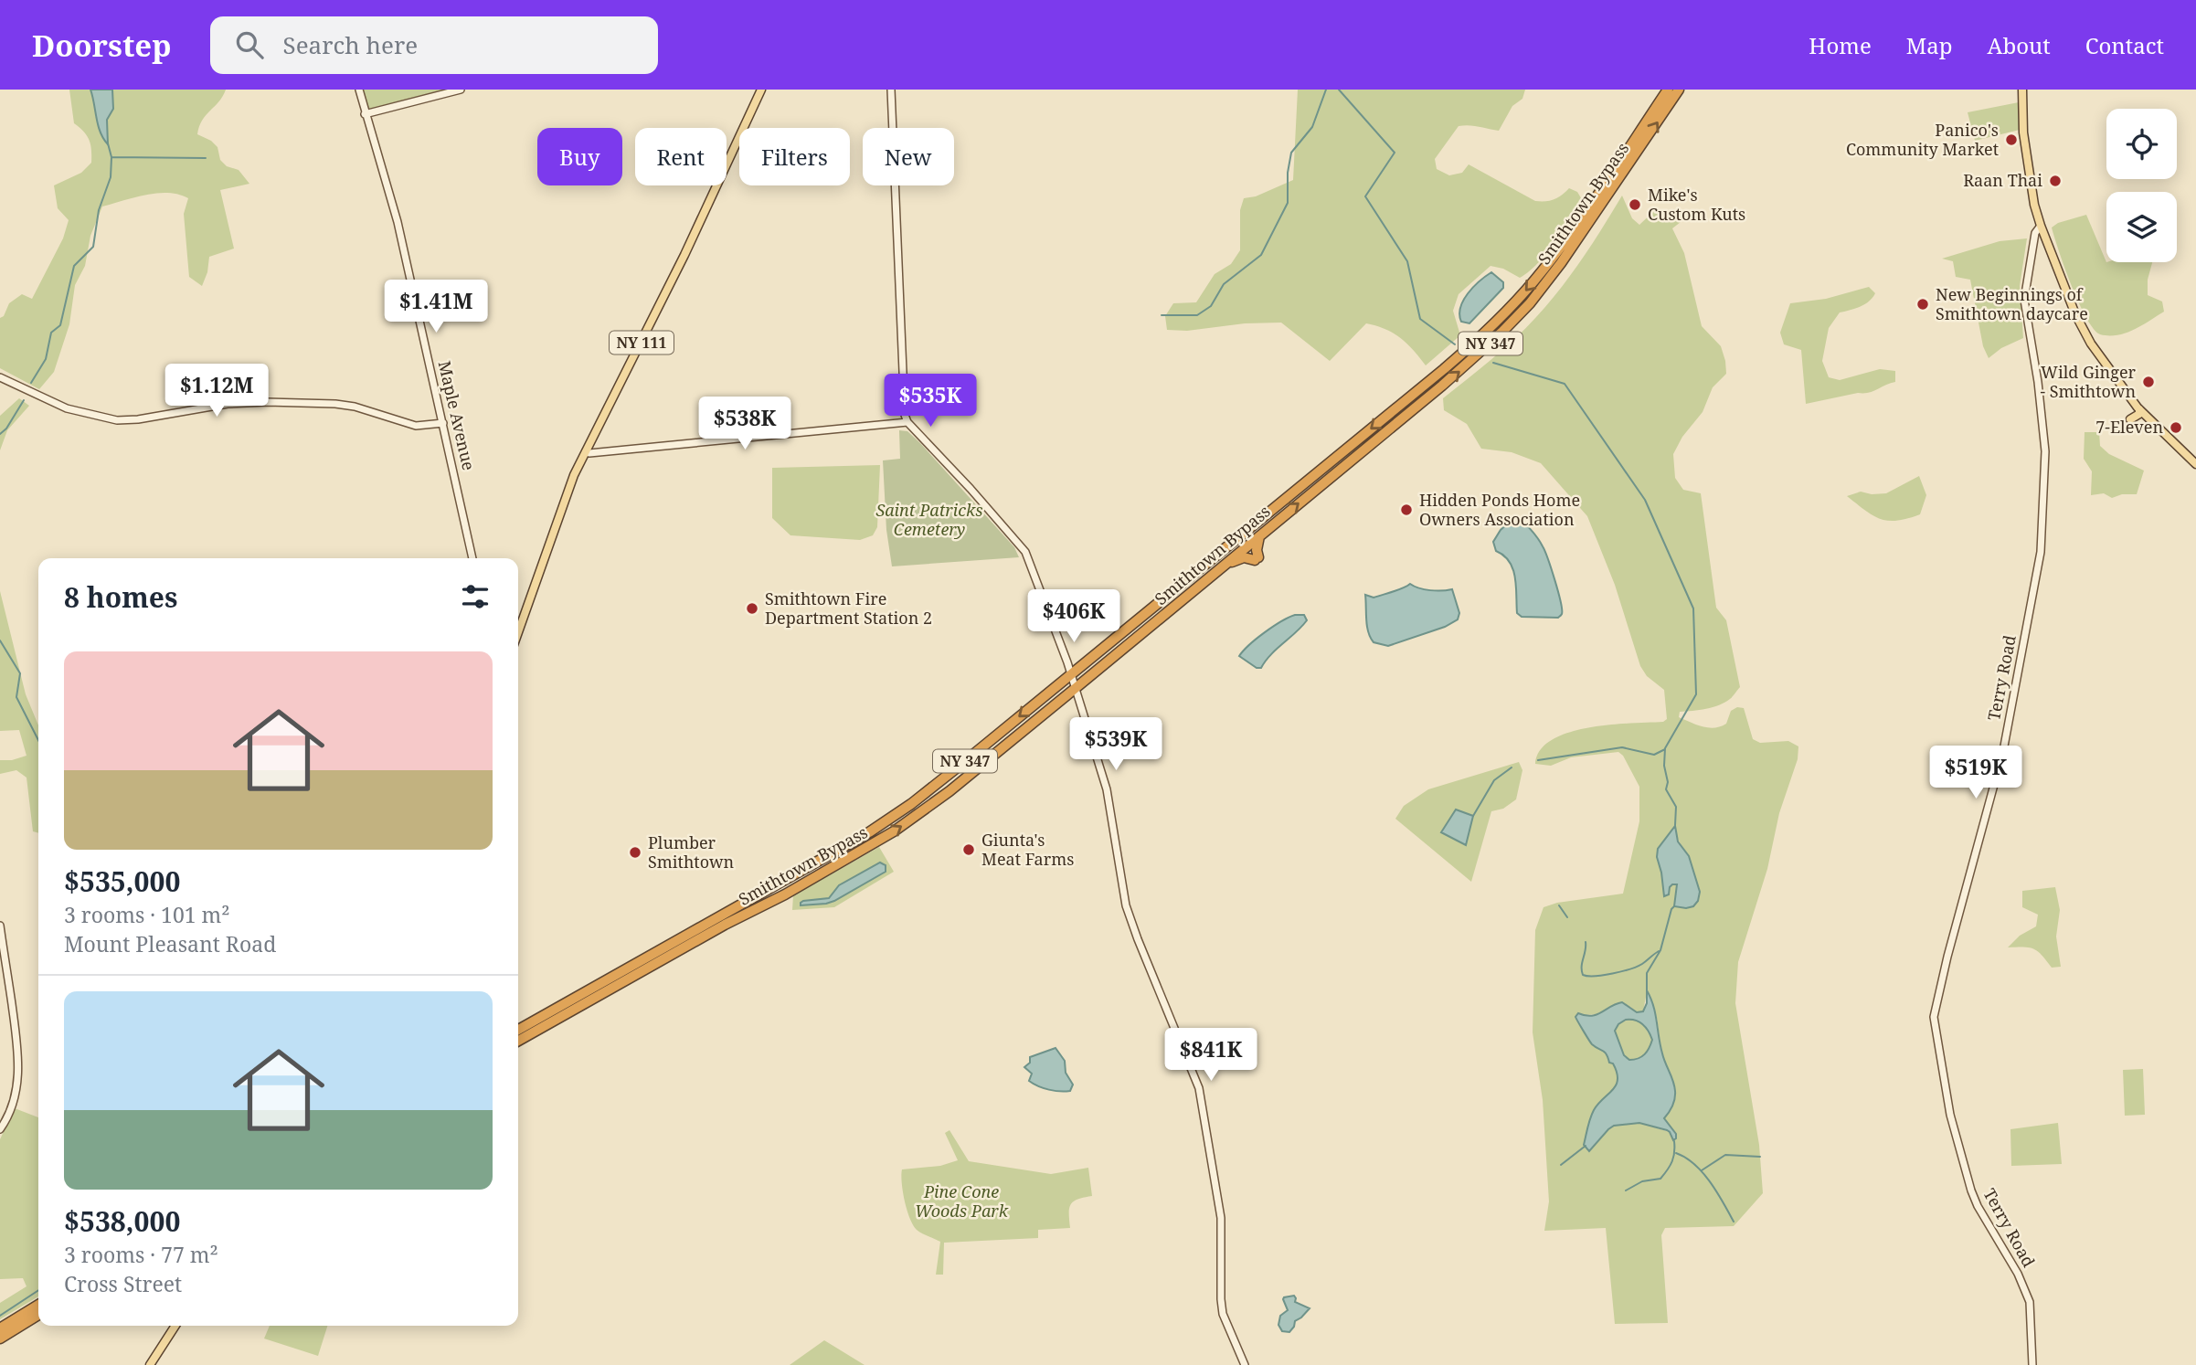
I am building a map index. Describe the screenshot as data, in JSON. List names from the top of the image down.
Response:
{
  "streets": {
    "highway": ["Smithtown Bypass", "NY 347"],
    "main road": ["NY 111", "Terry Road"],
    "street": ["Maple Avenue"]
  },
  "parks": ["Saint Patricks Cemetery", "Pine Cone Woods Park"],
  "places": [
    "Panico's Community Market",
    "Raan Thai",
    "Mike's Custom Kuts",
    "New Beginnings of Smithtown daycare",
    "Wild Ginger - Smithtown",
    "7-Eleven",
    "Hidden Ponds Home Owners Association",
    "Smithtown Fire Department Station 2",
    "Giunta's Meat Farms",
    "Plumber Smithtown"
  ],
  "page": {
    "header": "Doorstep",
    "search": "Search here",
    "nav": [
      "Home",
      "Map",
      "About",
      "Contact"
    ],
    "chip": [
      "Buy",
      "Rent",
      "Filters",
      "New"
    ],
    "price": [
      "$1.41M",
      "$1.12M",
      "$535K",
      "$538K",
      "$406K",
      "$539K",
      "$519K",
      "$841K"
    ],
    "heading": "8 homes",
    "list": [
      {
        "name": "$535,000",
        "note": "3 rooms · 101 m² · Mount Pleasant Road"
      },
      {
        "name": "$538,000",
        "note": "3 rooms · 77 m² · Cross Street"
      }
    ]
  }
}
